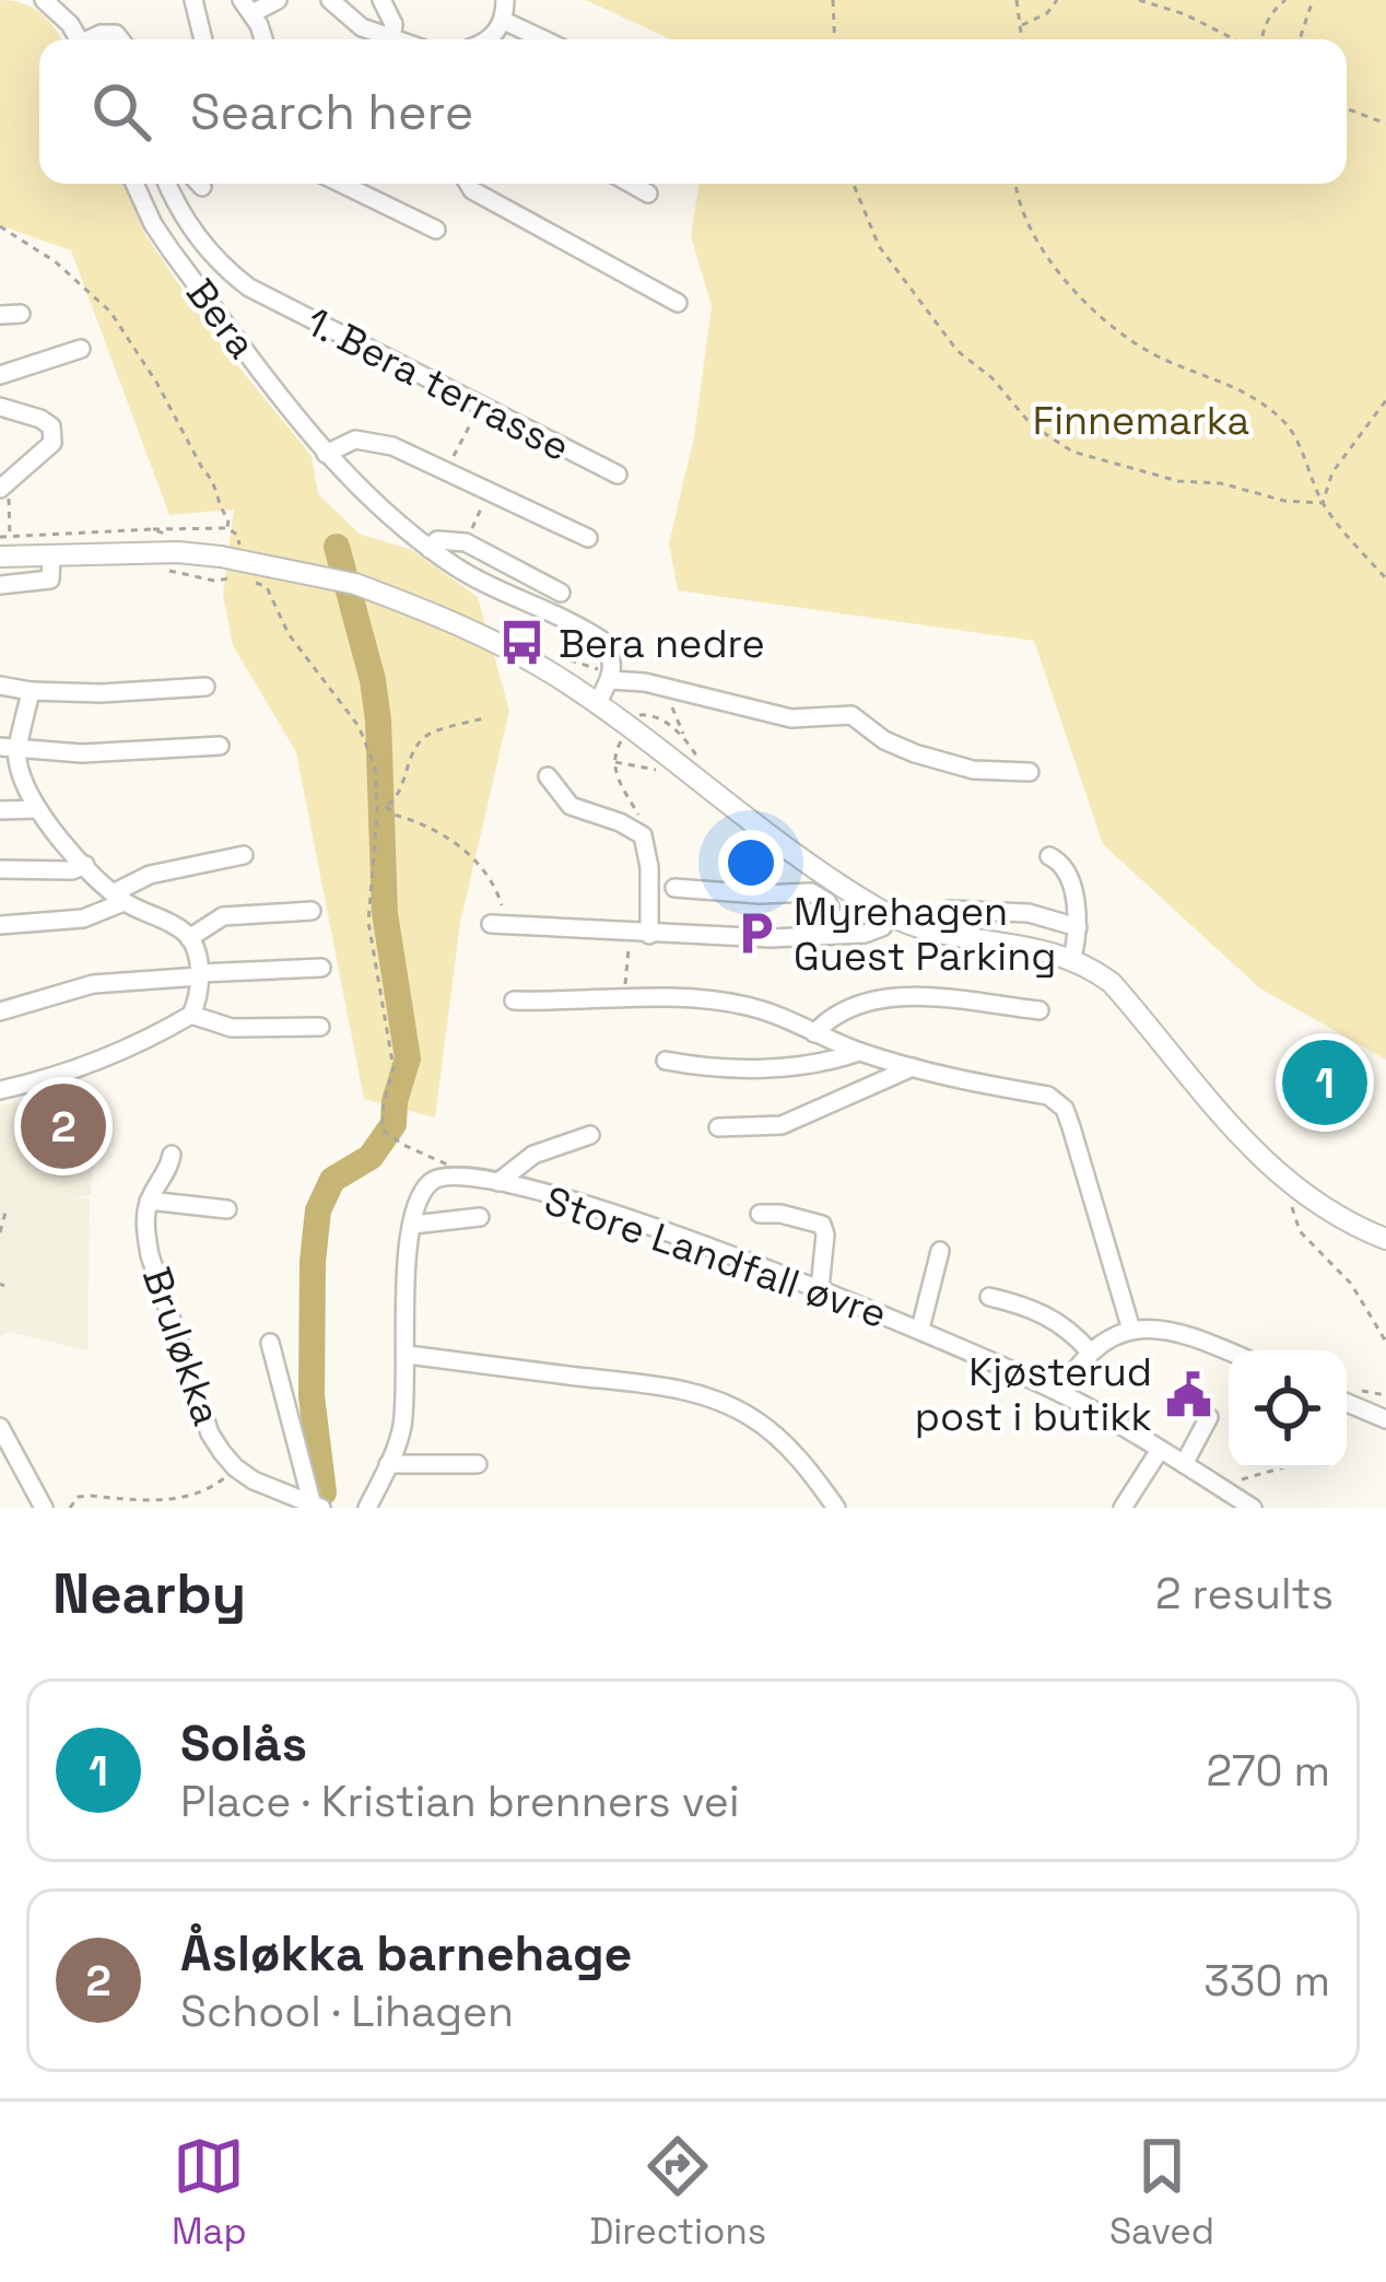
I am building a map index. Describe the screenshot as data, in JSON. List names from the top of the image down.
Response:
{
  "streets": {
    "street": [
      "Bera",
      "1. Bera terrasse",
      "Store Landfall øvre",
      "Bruløkka"
    ]
  },
  "parks": ["Finnemarka"],
  "places": {
    "bus stop": ["Bera nedre"],
    "parking": ["Myrehagen Guest Parking"],
    "public building": ["Kjøsterud post i butikk"]
  },
  "page": {
    "search": "Search here",
    "pins": ["1", "2"],
    "heading": ["Nearby", "2 results"],
    "list": [
      {
        "mark": "1",
        "name": "Solås",
        "note": "Place · Kristian brenners vei",
        "value": "270 m"
      },
      {
        "mark": "2",
        "name": "Åsløkka barnehage",
        "note": "School · Lihagen",
        "value": "330 m"
      }
    ],
    "nav": ["Map", "Directions", "Saved"]
  }
}
